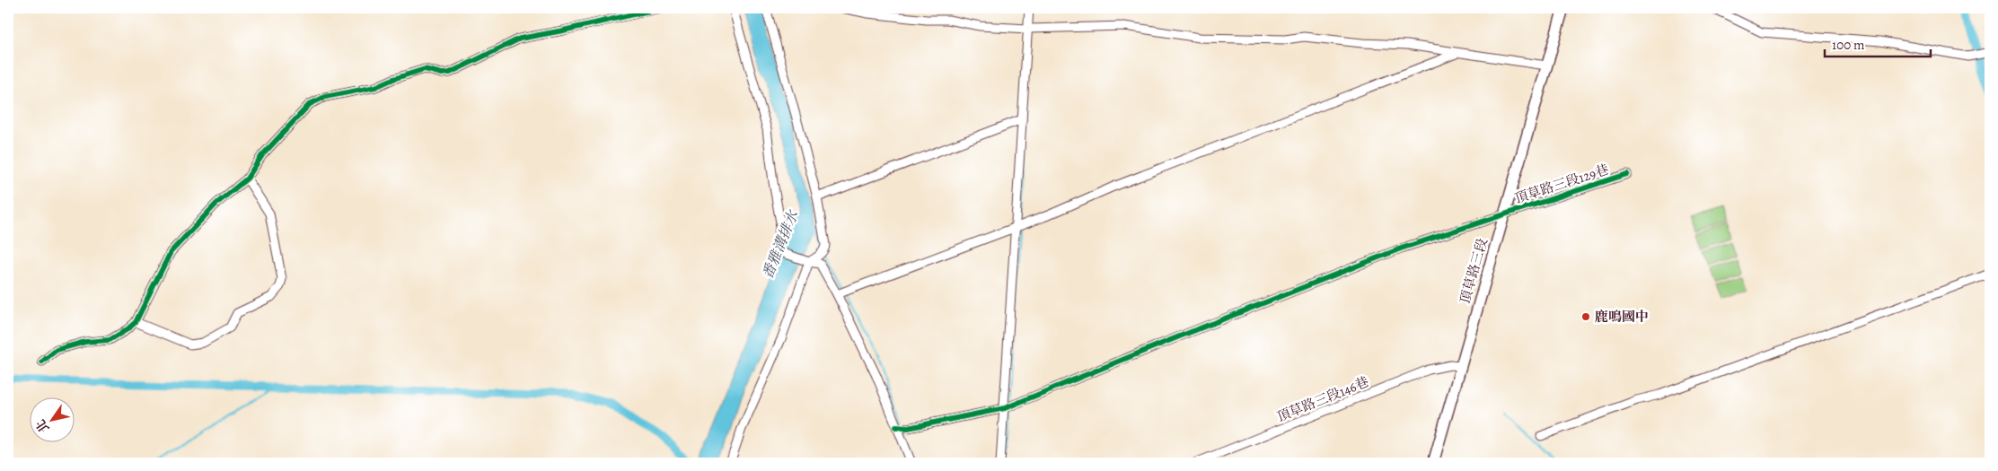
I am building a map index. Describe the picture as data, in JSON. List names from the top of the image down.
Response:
{
  "streets": {
    "street": ["頂草路三段129巷", "頂草路三段", "頂草路三段146巷"]
  },
  "crossings": [
    ["頂草路三段129巷", "頂草路三段"],
    ["頂草路三段", "頂草路三段146巷"]
  ],
  "water": ["番雅溝排水"],
  "places": ["鹿鳴國中"],
  "scale_bar": "100 m",
  "north": "bottom left"
}
